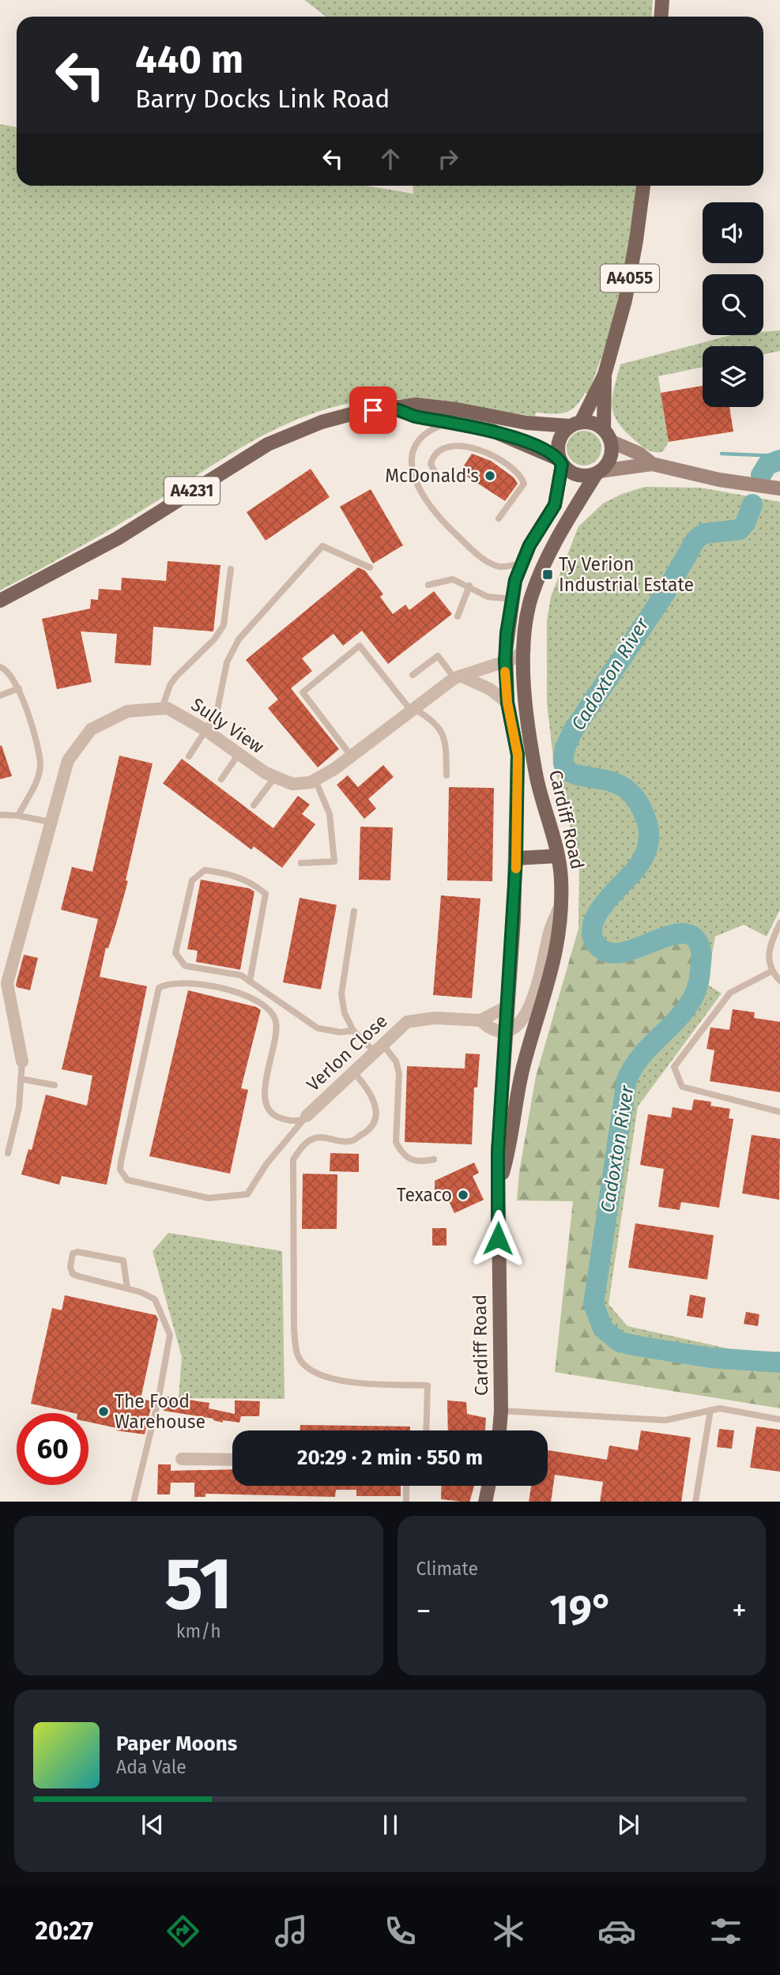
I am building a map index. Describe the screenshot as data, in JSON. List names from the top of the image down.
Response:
{
  "streets": {
    "main road": ["A4055", "A4231", "Cardiff Road"],
    "street": ["Sully View", "Verlon Close"]
  },
  "crossings": [
    ["A4055", "A4231"],
    ["A4055", "Cardiff Road"],
    ["A4231", "Cardiff Road"],
    ["Sully View", "Cardiff Road"],
    ["Cardiff Road", "Verlon Close"]
  ],
  "water": ["Cadoxton River"],
  "places": {
    "other": ["McDonald's", "Texaco", "The Food Warehouse"],
    "transit": ["Ty Verion Industrial Estate"]
  },
  "page": {
    "turn": ["440 m", "Barry Docks Link Road"],
    "limit": "60",
    "trip": "20:29 · 2 min · 550 m",
    "tile": [
      ["51", "km/h"],
      "Climate"
    ],
    "heat": ["−", "19°", "+"],
    "song": ["Paper Moons", "Ada Vale"],
    "tabs": "20:27"
  }
}
